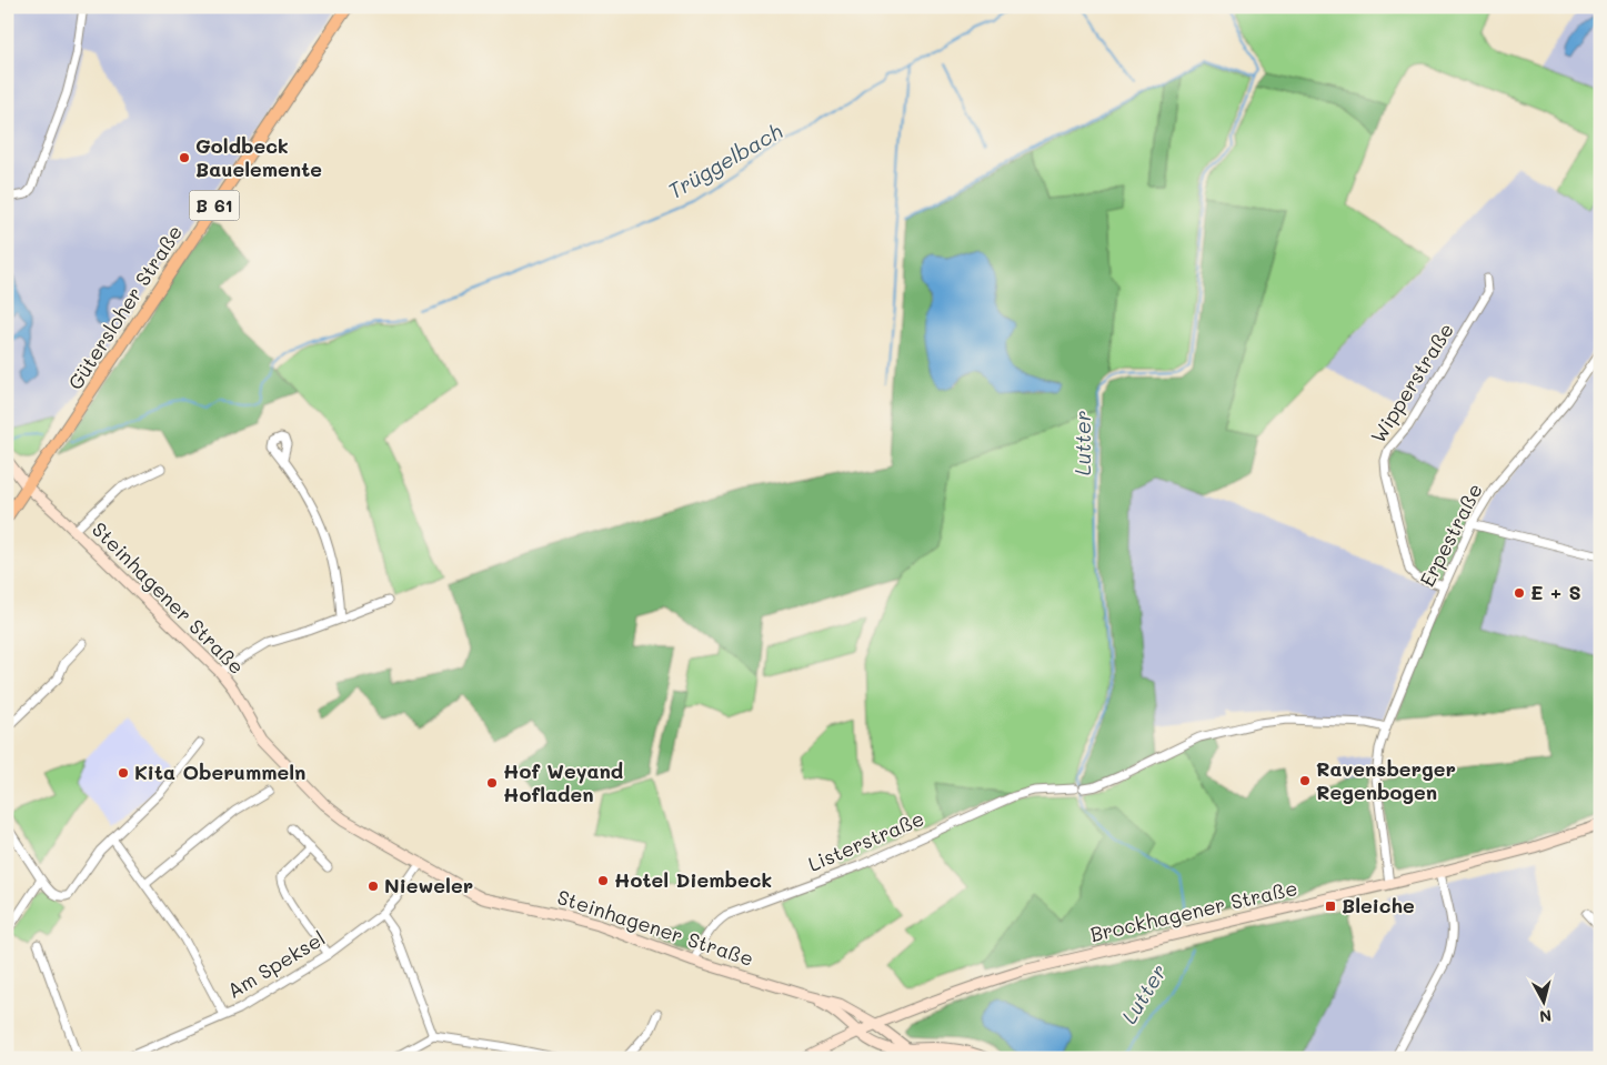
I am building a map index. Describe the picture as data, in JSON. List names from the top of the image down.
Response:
{
  "streets": {
    "main road": [
      "B 61",
      "Gütersloher Straße",
      "Steinhagener Straße",
      "Brockhagener Straße"
    ],
    "street": [
      "Wipperstraße",
      "Erpestraße",
      "Listerstraße",
      "Am Speksel"
    ]
  },
  "crossings": [
    ["Gütersloher Straße", "Steinhagener Straße"],
    ["Wipperstraße", "Erpestraße"],
    ["Erpestraße", "Listerstraße"],
    ["Erpestraße", "Brockhagener Straße"],
    ["Steinhagener Straße", "Listerstraße"],
    ["Steinhagener Straße", "Brockhagener Straße"],
    ["Steinhagener Straße", "Am Speksel"]
  ],
  "water": ["Trüggelbach", "Lutter"],
  "places": {
    "other": [
      "Goldbeck Bauelemente",
      "E + S",
      "Kita Oberummeln",
      "Ravensberger Regenbogen",
      "Hof Weyand Hofladen",
      "Hotel Diembeck",
      "Nieweler"
    ],
    "transit": ["Bleiche"]
  },
  "north": "bottom"
}
